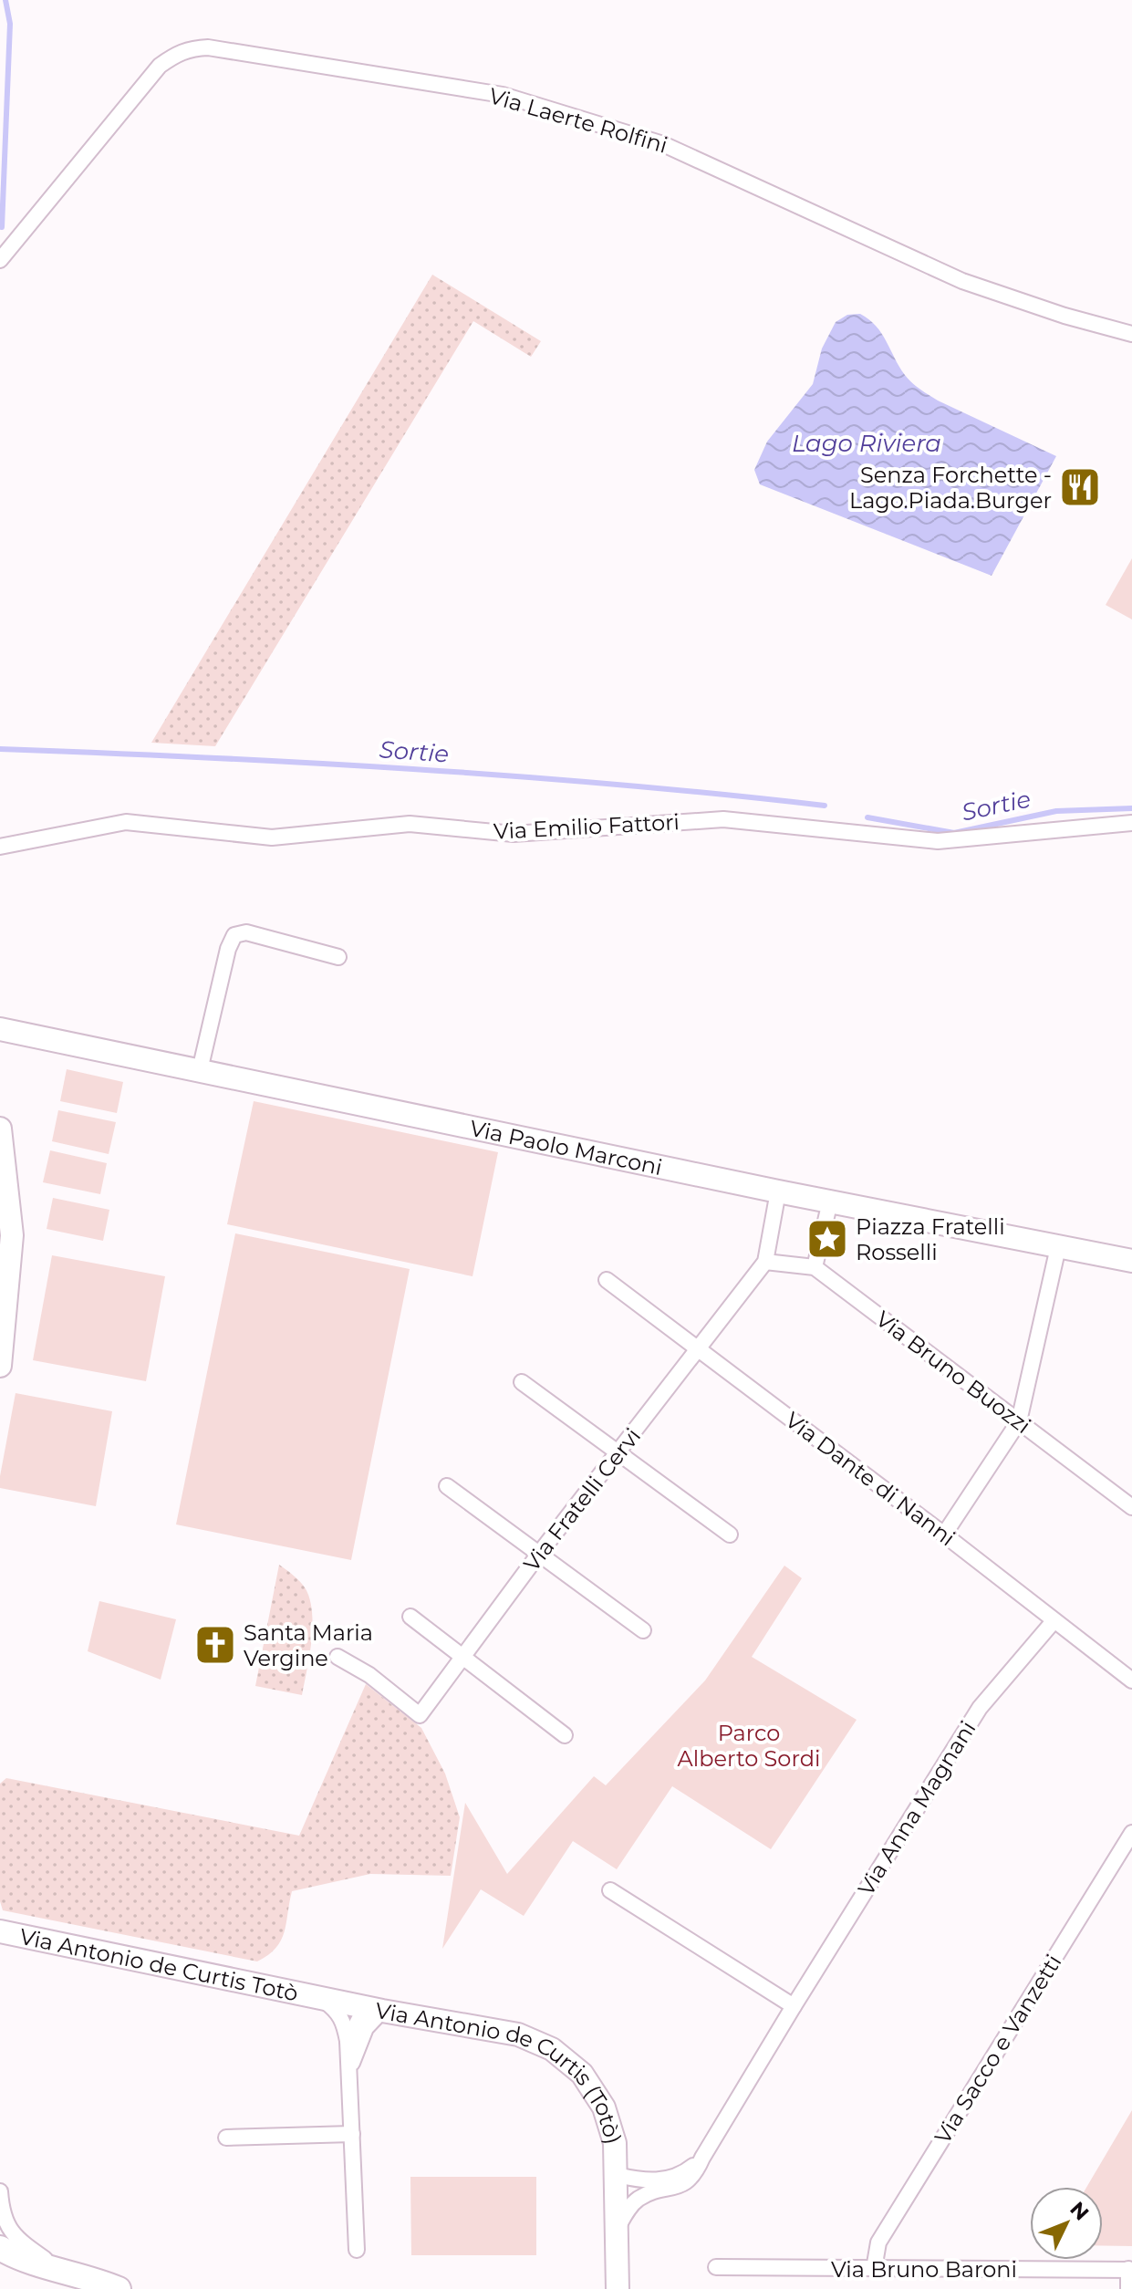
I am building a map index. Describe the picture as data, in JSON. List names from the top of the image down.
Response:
{
  "streets": {
    "street": [
      "Via Laerte Rolfini",
      "Via Emilio Fattori",
      "Via Paolo Marconi",
      "Via Bruno Buozzi",
      "Via Dante di Nanni",
      "Via Fratelli Cervi",
      "Via Anna Magnani",
      "Via Antonio de Curtis Totò",
      "Via Sacco e Vanzetti",
      "Via Antonio de Curtis (Totò)",
      "Via Bruno Baroni"
    ]
  },
  "crossings": [
    ["Via Paolo Marconi", "Via Fratelli Cervi"],
    ["Via Dante di Nanni", "Via Fratelli Cervi"],
    ["Via Dante di Nanni", "Via Anna Magnani"],
    ["Via Anna Magnani", "Via Antonio de Curtis (Totò)"],
    ["Via Antonio de Curtis Totò", "Via Antonio de Curtis (Totò)"],
    ["Via Sacco e Vanzetti", "Via Bruno Baroni"]
  ],
  "water": ["Lago Riviera", "Sortie"],
  "parks": ["Parco Alberto Sordi"],
  "places": {
    "restaurant": ["Senza Forchette - Lago.Piada.Burger"],
    "place": ["Piazza Fratelli Rosselli"],
    "church": ["Santa Maria Vergine"]
  },
  "north": "top right"
}
